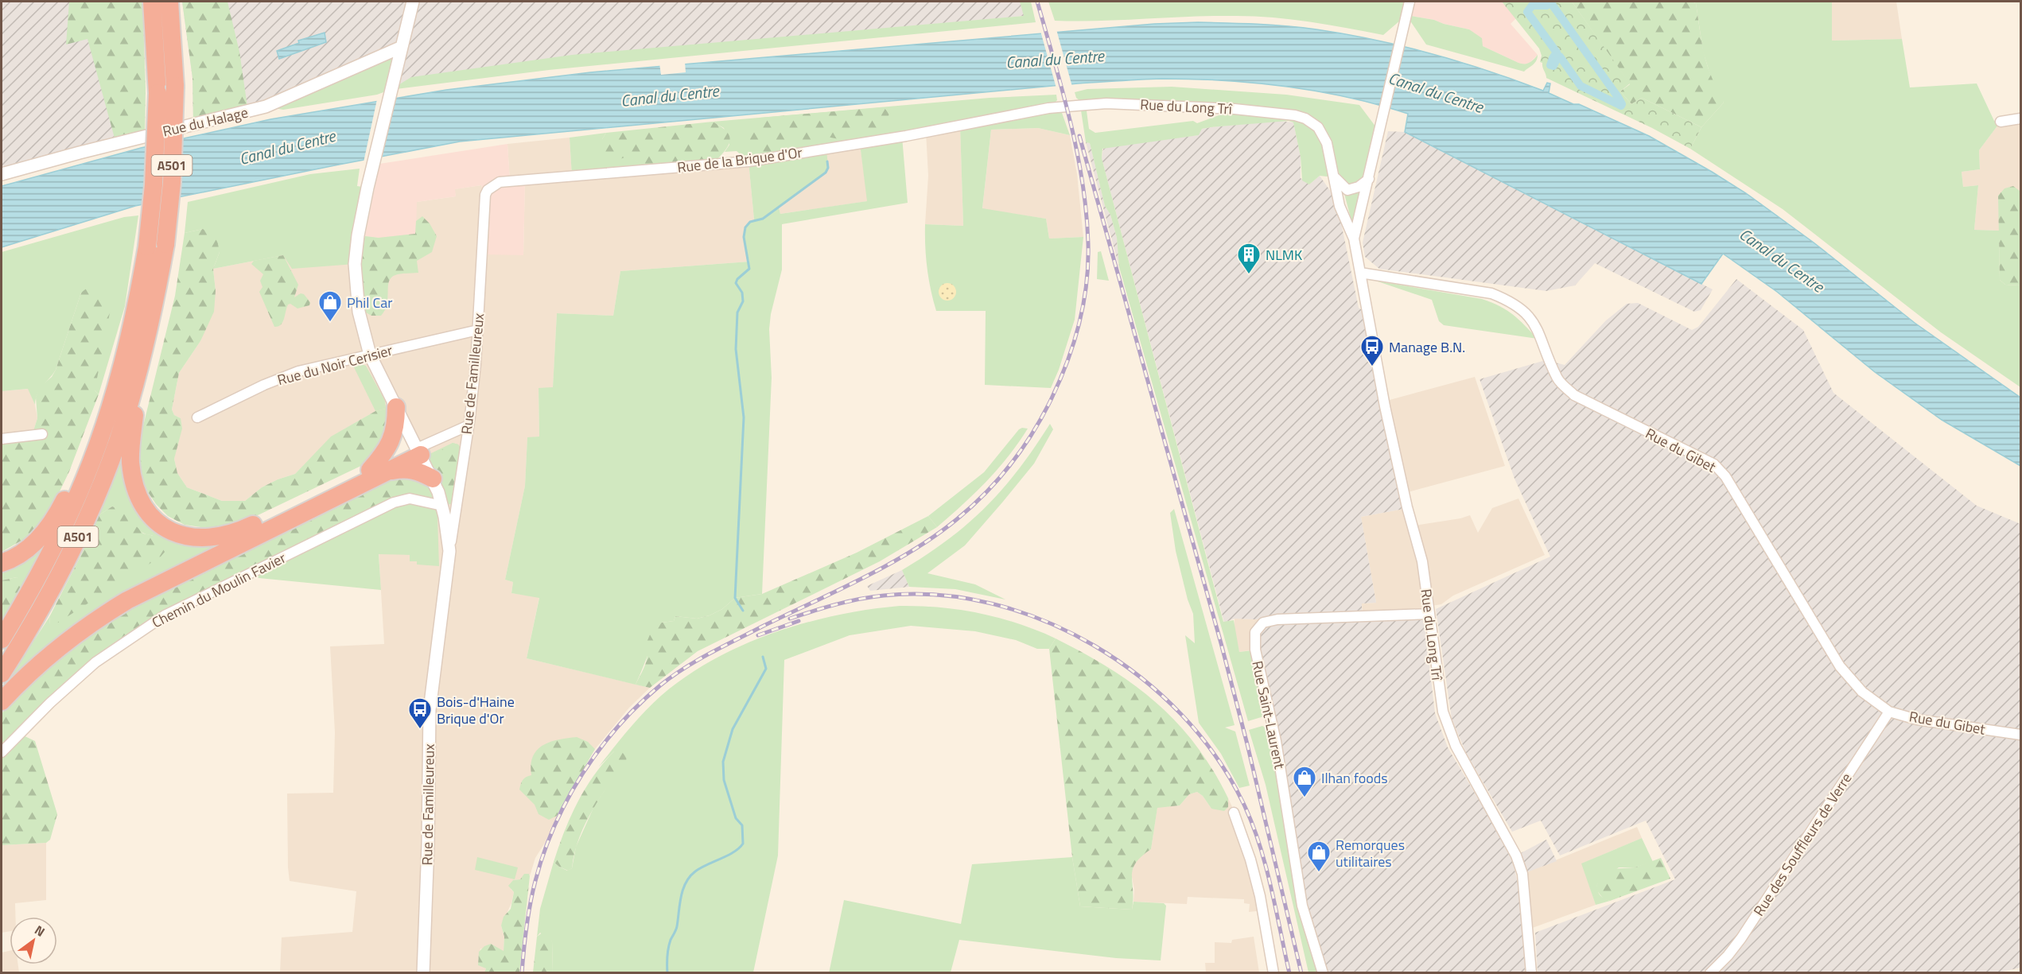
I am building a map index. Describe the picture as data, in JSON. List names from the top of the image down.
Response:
{
  "streets": {
    "highway": ["A501"],
    "street": [
      "Rue du Long Trî",
      "Rue du Halage",
      "Rue de la Brique d'Or",
      "Rue du Noir Cerisier",
      "Rue de Familleureux",
      "Rue du Gibet",
      "Chemin du Moulin Favier",
      "Rue Saint-Laurent",
      "Rue des Souffleurs de Verre"
    ]
  },
  "crossings": [
    ["Rue du Long Trî", "Rue de la Brique d'Or"],
    ["Rue du Long Trî", "Rue du Gibet"],
    ["Rue du Long Trî", "Rue Saint-Laurent"],
    ["Rue du Halage", "Rue de Familleureux"],
    ["Rue de la Brique d'Or", "Rue de Familleureux"],
    ["Rue du Noir Cerisier", "Rue de Familleureux"],
    ["Rue de Familleureux", "Chemin du Moulin Favier"],
    ["Rue du Gibet", "Rue des Souffleurs de Verre"]
  ],
  "water": ["Canal du Centre"],
  "places": {
    "building": ["NLMK"],
    "shop": ["Phil Car", "Ilhan foods", "Remorques utilitaires"],
    "bus stop": ["Manage B.N.", "Bois-d'Haine Brique d'Or"]
  },
  "north": "top right"
}
